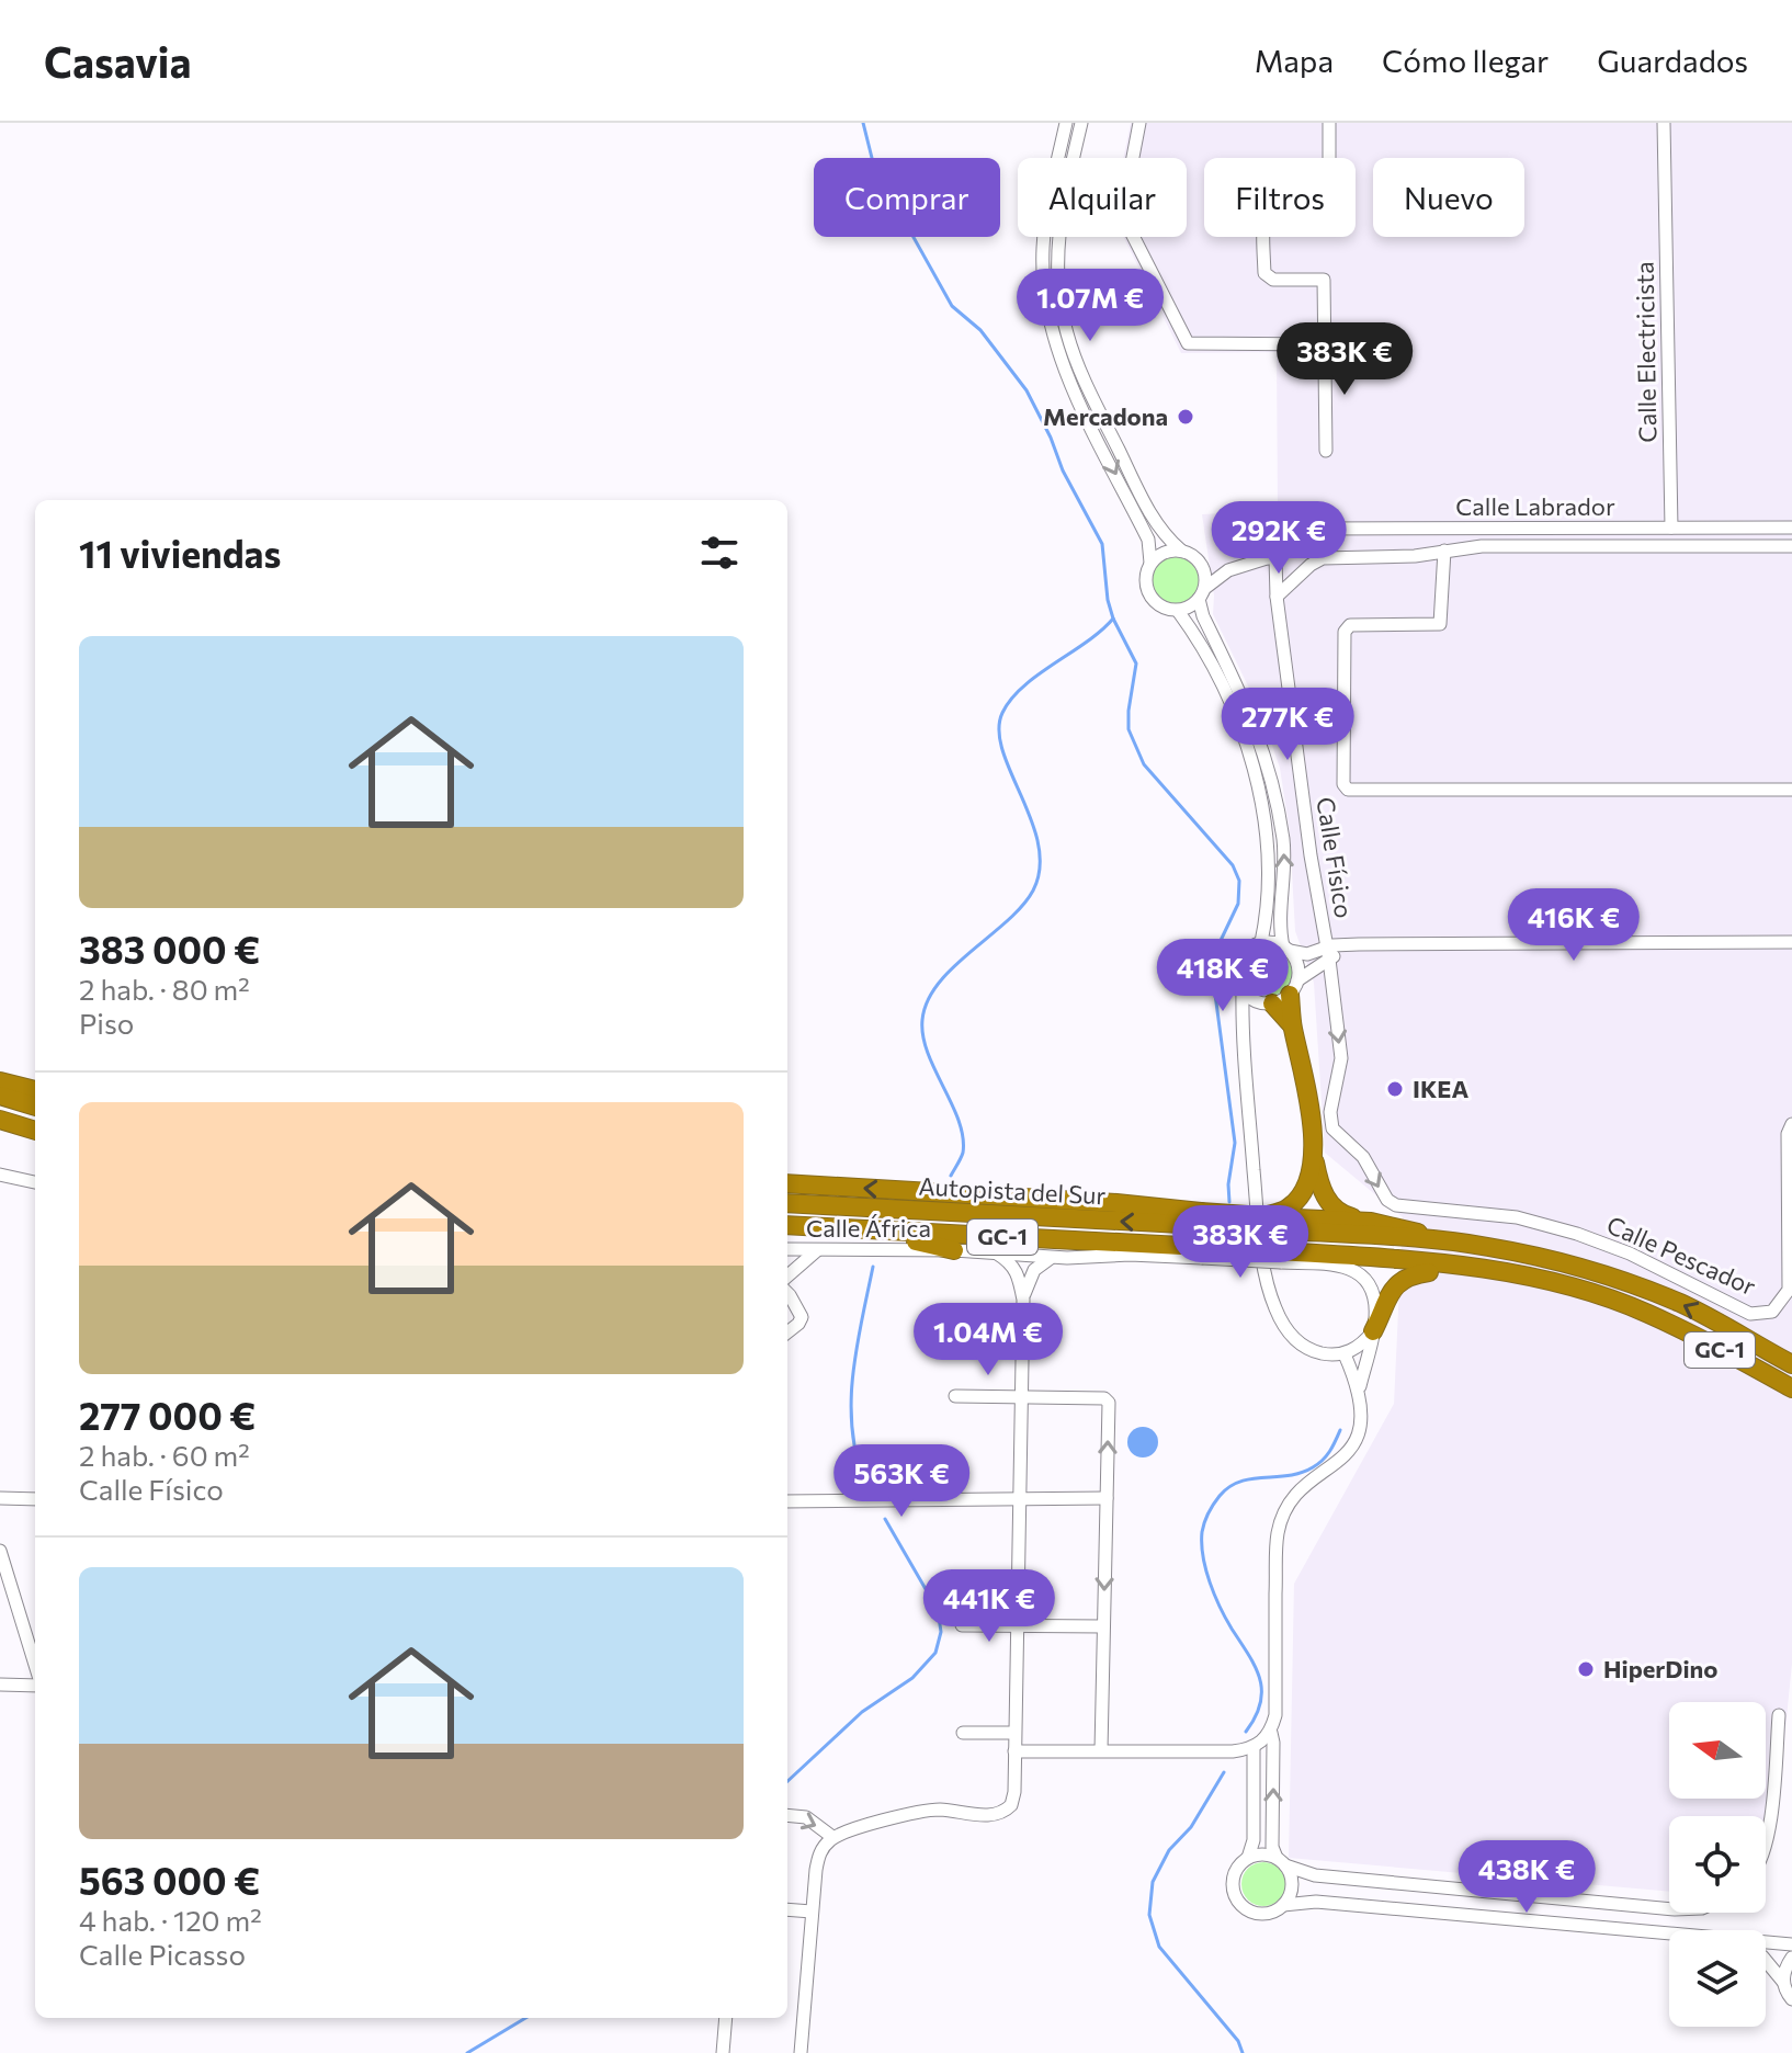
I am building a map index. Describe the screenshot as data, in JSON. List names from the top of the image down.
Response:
{
  "streets": {
    "highway": ["Autopista del Sur", "GC-1"],
    "street": [
      "Calle Electricista",
      "Calle Labrador",
      "Calle Físico",
      "Calle África",
      "Calle Pescador"
    ]
  },
  "crossings": [
    ["Calle Electricista", "Calle Labrador"],
    ["Calle Labrador", "Calle Físico"],
    ["Calle Físico", "Calle Pescador"],
    ["Autopista del Sur", "Calle África"]
  ],
  "places": ["Mercadona", "IKEA", "HiperDino"],
  "north": "left",
  "page": {
    "header": "Casavia",
    "nav": ["Mapa", "Cómo llegar", "Guardados"],
    "chip": [
      "Comprar",
      "Alquilar",
      "Filtros",
      "Nuevo"
    ],
    "price": [
      "1.07M €",
      "383K €",
      "292K €",
      "277K €",
      "416K €",
      "418K €",
      "383K €",
      "1.04M €",
      "563K €",
      "441K €",
      "438K €"
    ],
    "heading": "11 viviendas",
    "list": [
      {
        "name": "383 000 €",
        "note": "2 hab. · 80 m² · Piso"
      },
      {
        "name": "277 000 €",
        "note": "2 hab. · 60 m² · Calle Físico"
      },
      {
        "name": "563 000 €",
        "note": "4 hab. · 120 m² · Calle Picasso"
      }
    ]
  }
}
